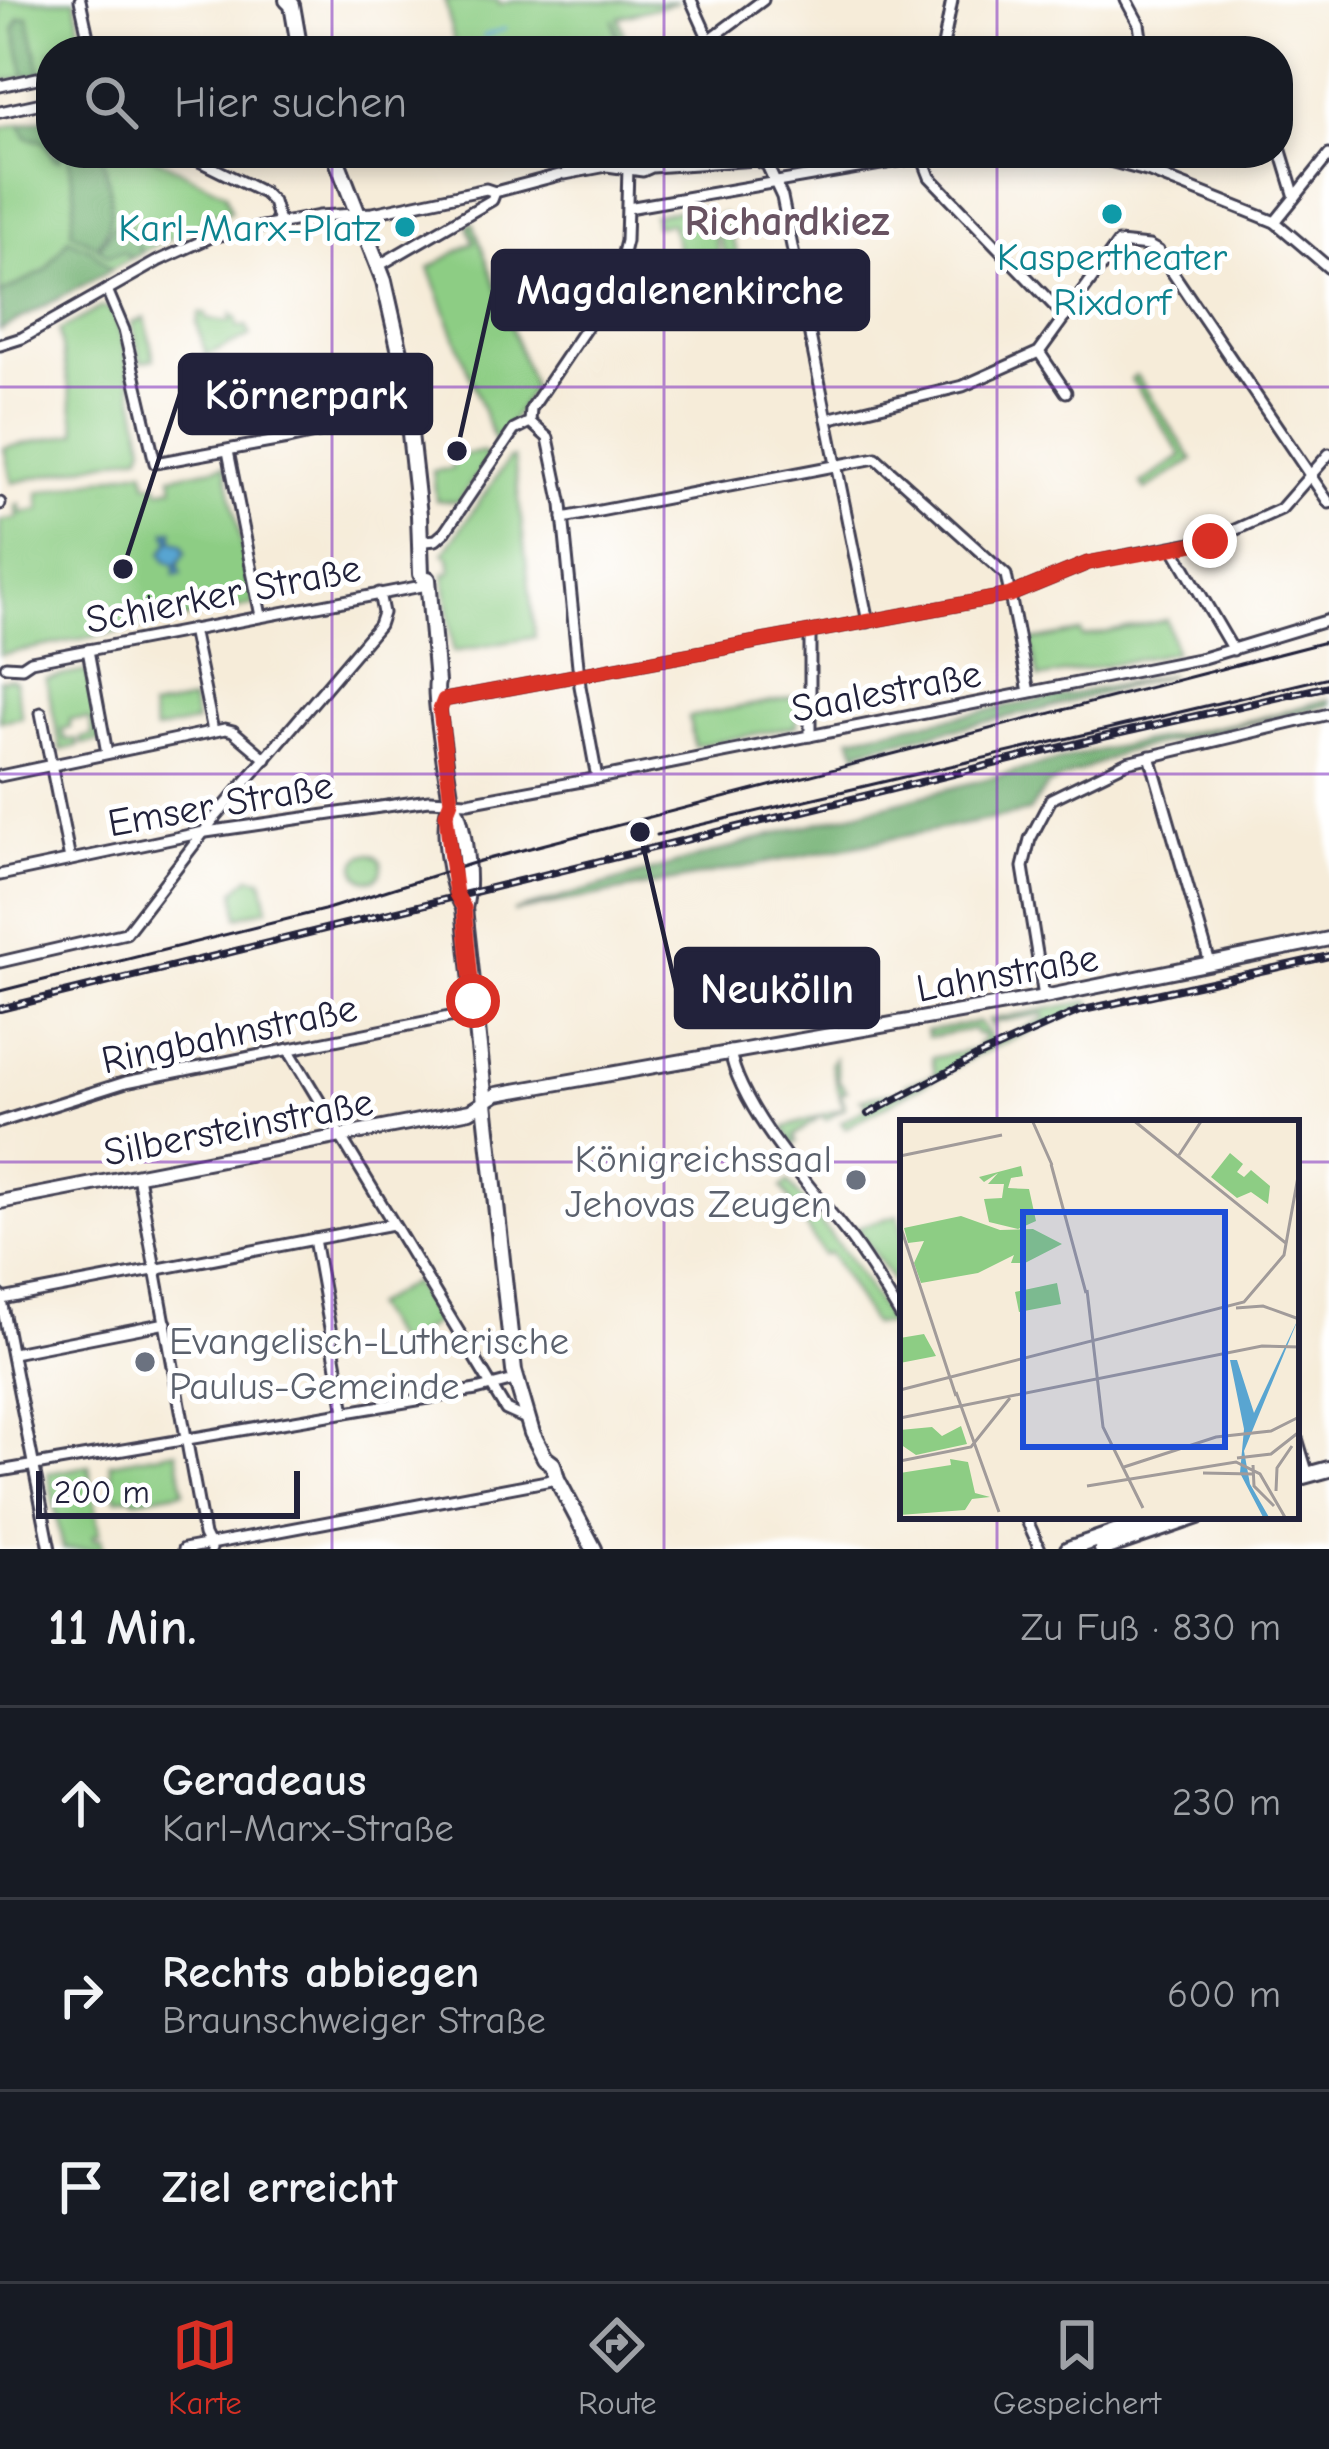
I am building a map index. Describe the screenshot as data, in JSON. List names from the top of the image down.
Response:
{
  "streets": {
    "street": [
      "Schierker Straße",
      "Saalestraße",
      "Emser Straße",
      "Lahnstraße",
      "Ringbahnstraße",
      "Silbersteinstraße"
    ]
  },
  "crossings": [
    ["Saalestraße", "Emser Straße"],
    ["Lahnstraße", "Silbersteinstraße"]
  ],
  "districts": ["Richardkiez"],
  "places": [
    "Kaspertheater Rixdorf",
    "Karl-Marx-Platz",
    "Magdalenenkirche",
    "Körnerpark",
    "Neukölln",
    "Königreichssaal Jehovas Zeugen",
    "Evangelisch-Lutherische Paulus-Gemeinde"
  ],
  "scale_bar": "200 m",
  "page": {
    "search": "Hier suchen",
    "scale": "200 m",
    "heading": ["11 Min.", "Zu Fuß · 830 m"],
    "list": [
      ["Geradeaus", "Karl-Marx-Straße", "230 m"],
      ["Rechts abbiegen", "Braunschweiger Straße", "600 m"],
      "Ziel erreicht"
    ],
    "nav": ["Karte", "Route", "Gespeichert"]
  }
}
